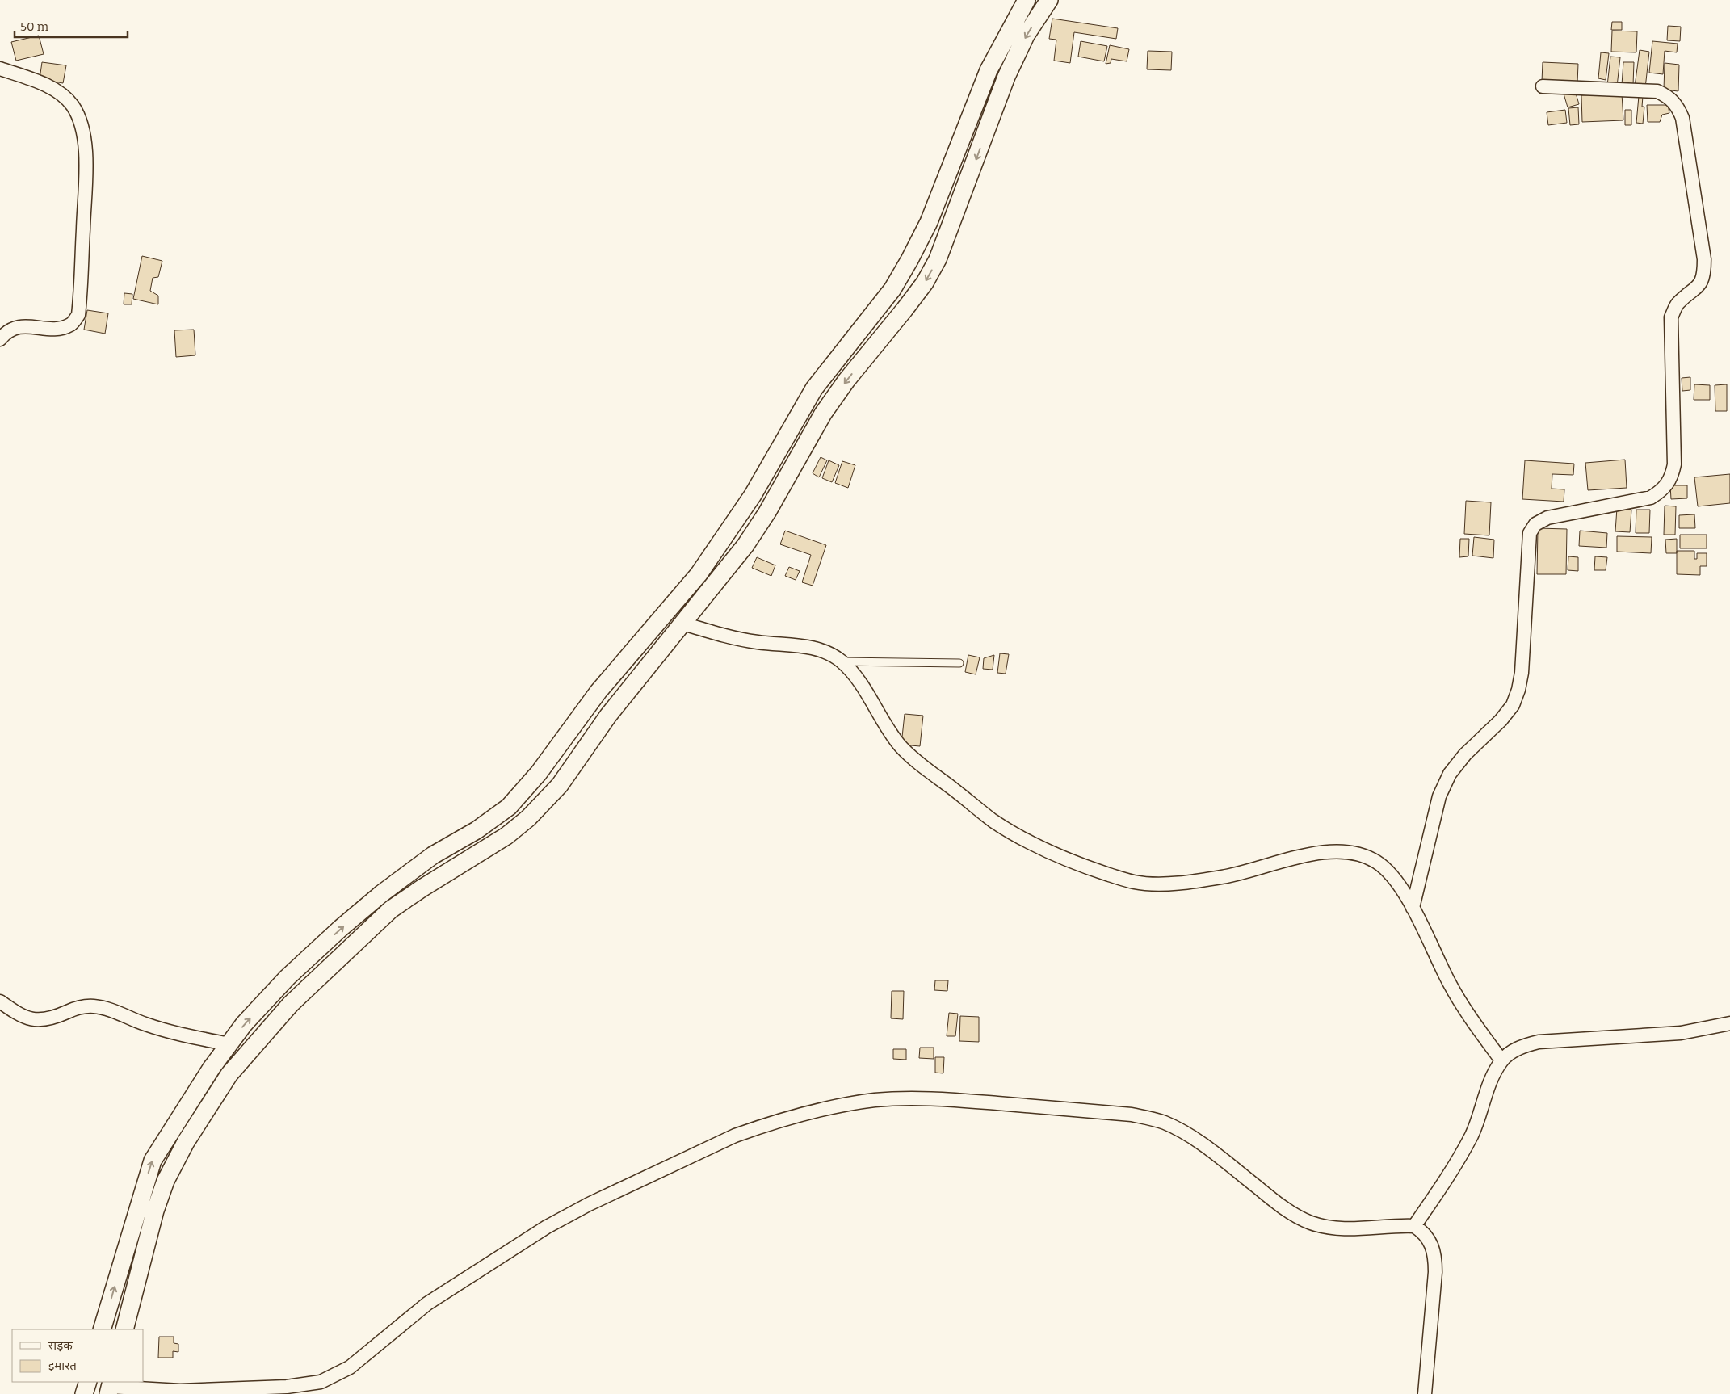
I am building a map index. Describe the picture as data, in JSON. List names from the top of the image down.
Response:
{
  "legend": ["सड़क", "इमारत"],
  "scale_bar": "50 m"
}
